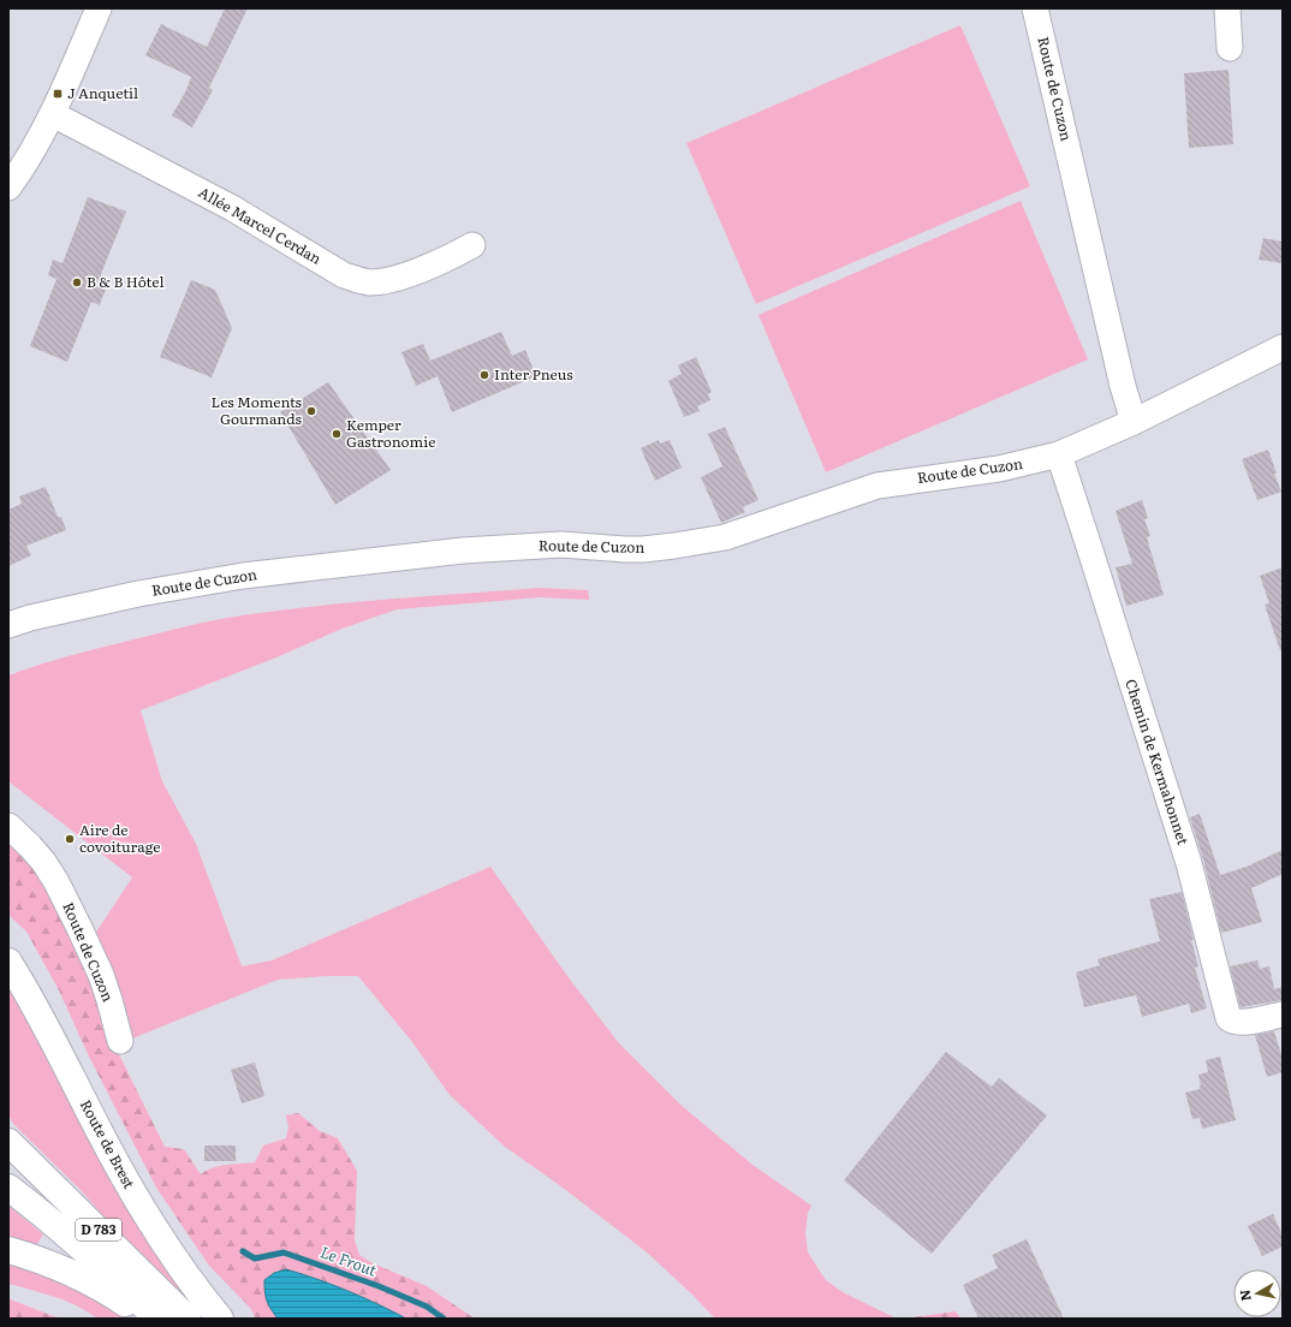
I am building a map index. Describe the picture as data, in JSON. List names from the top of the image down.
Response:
{
  "streets": {
    "main road": ["Route de Brest", "D 783"],
    "street": ["Route de Cuzon", "Allée Marcel Cerdan", "Chemin de Kermahonnet"]
  },
  "crossings": [
    ["Route de Cuzon", "Chemin de Kermahonnet"]
  ],
  "water": ["Le Frout"],
  "places": {
    "transit": ["J Anquetil"],
    "other": [
      "B & B Hôtel",
      "Inter Pneus",
      "Les Moments Gourmands",
      "Kemper Gastronomie",
      "Aire de covoiturage"
    ]
  },
  "north": "left"
}
